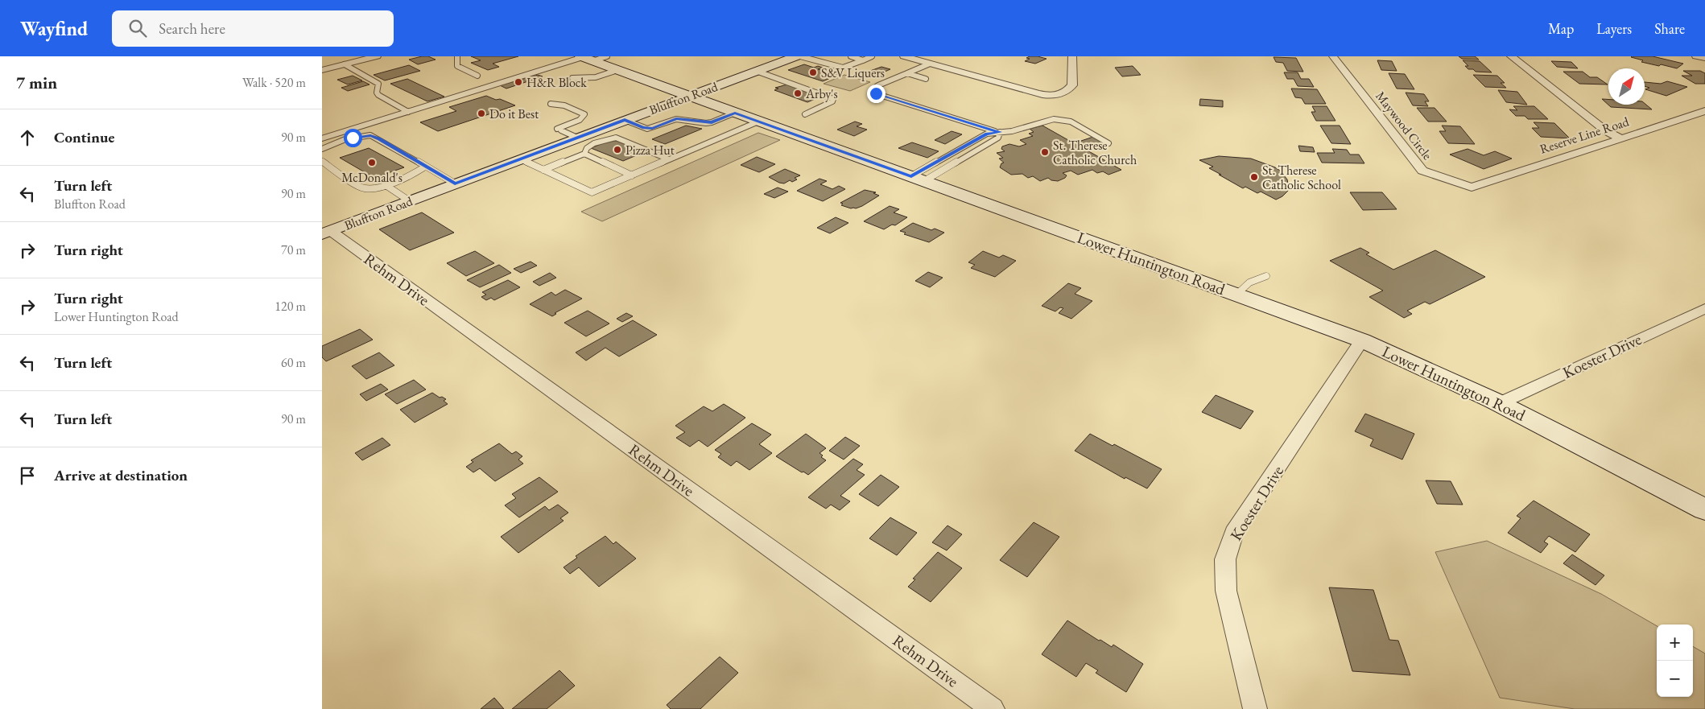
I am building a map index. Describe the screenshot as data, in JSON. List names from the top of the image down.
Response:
{
  "streets": {
    "main road": ["Bluffton Road", "Lower Huntington Road"],
    "street": [
      "Maywood Circle",
      "Reserve Line Road",
      "Rehm Drive",
      "Koester Drive"
    ]
  },
  "crossings": [
    ["Bluffton Road", "Lower Huntington Road"],
    ["Bluffton Road", "Rehm Drive"],
    ["Maywood Circle", "Reserve Line Road"],
    ["Lower Huntington Road", "Koester Drive"]
  ],
  "places": [
    "S&V Liquers",
    "H&R Block",
    "Arby's",
    "Do it Best",
    "Pizza Hut",
    "St. Therese Catholic Church",
    "McDonald's",
    "St. Therese Catholic School"
  ],
  "north": "top right",
  "page": {
    "header": "Wayfind",
    "search": "Search here",
    "nav": ["Map", "Layers", "Share"],
    "heading": ["7 min", "Walk · 520 m"],
    "list": [
      ["Continue", "90 m"],
      ["Turn left", "Bluffton Road", "90 m"],
      ["Turn right", "70 m"],
      ["Turn right", "Lower Huntington Road", "120 m"],
      ["Turn left", "60 m"],
      ["Turn left", "90 m"],
      "Arrive at destination"
    ],
    "map_buttons": ["+", "−"]
  }
}
